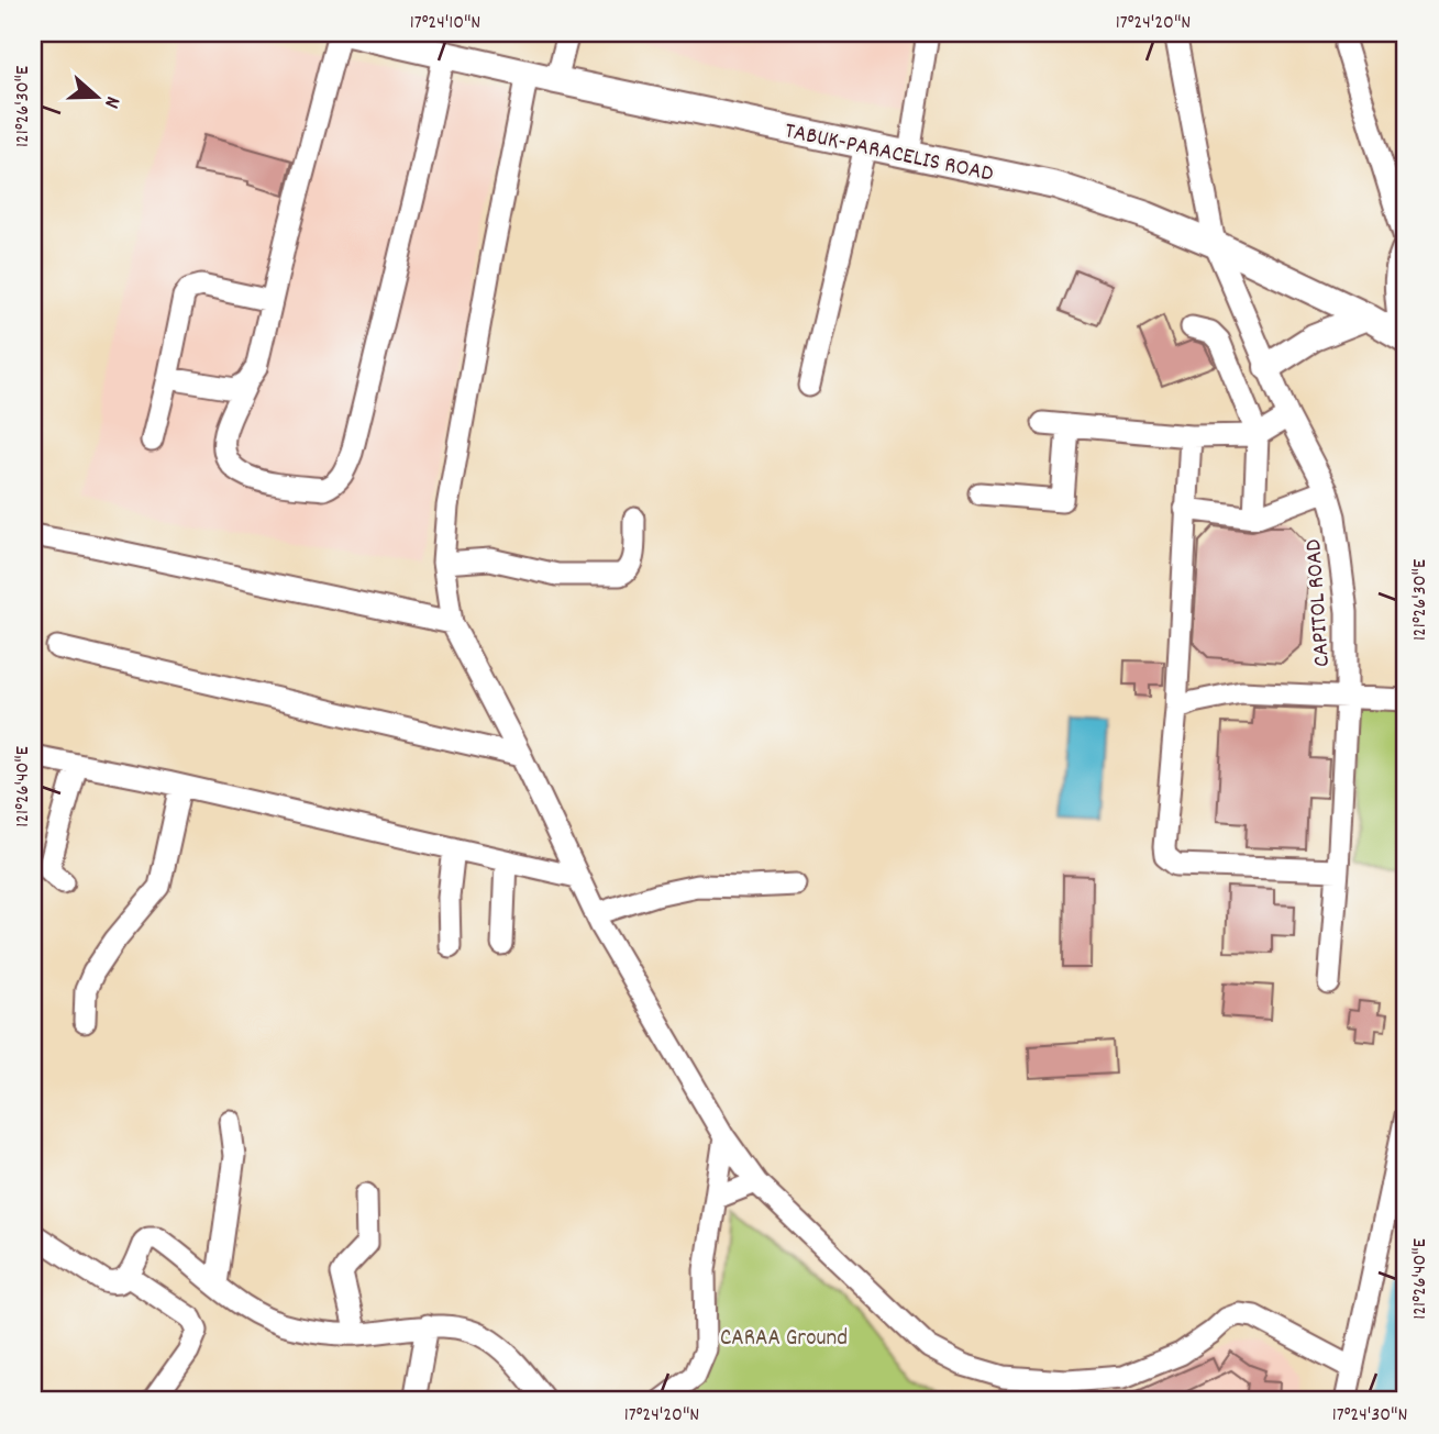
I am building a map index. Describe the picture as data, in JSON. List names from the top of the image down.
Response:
{
  "streets": {
    "main road": ["TABUK-PARACELIS ROAD"],
    "street": ["CAPITOL ROAD"]
  },
  "crossings": [
    ["TABUK-PARACELIS ROAD", "CAPITOL ROAD"]
  ],
  "parks": ["CARAA Ground"],
  "north": "right",
  "coordinates": [
    "17°24'10\"N",
    "17°24'20\"N",
    "121°26'30\"E",
    "121°26'40\"E",
    "17°24'30\"N"
  ]
}
